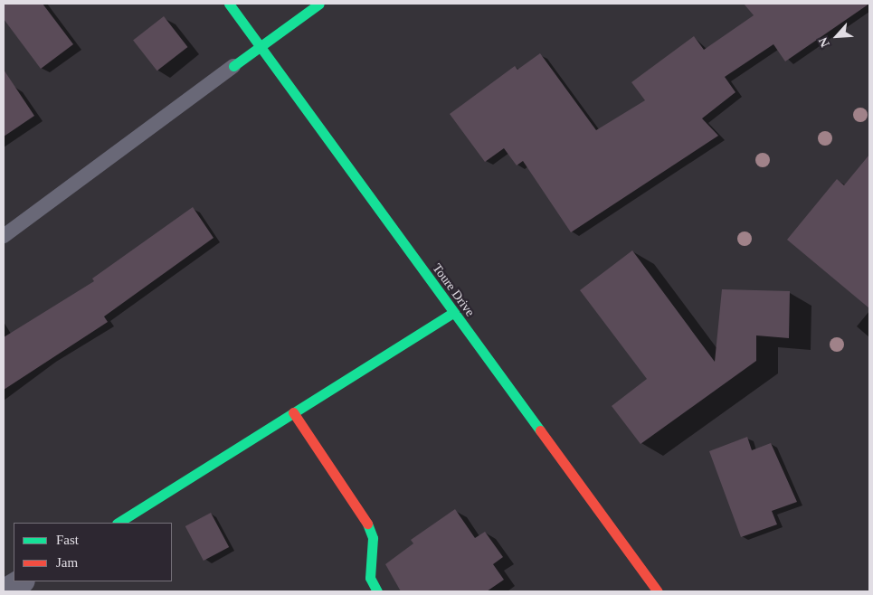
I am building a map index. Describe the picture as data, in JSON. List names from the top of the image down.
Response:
{
  "streets": {
    "street": ["Toure Drive"]
  },
  "legend": ["Fast", "Jam"],
  "north": "bottom left"
}
